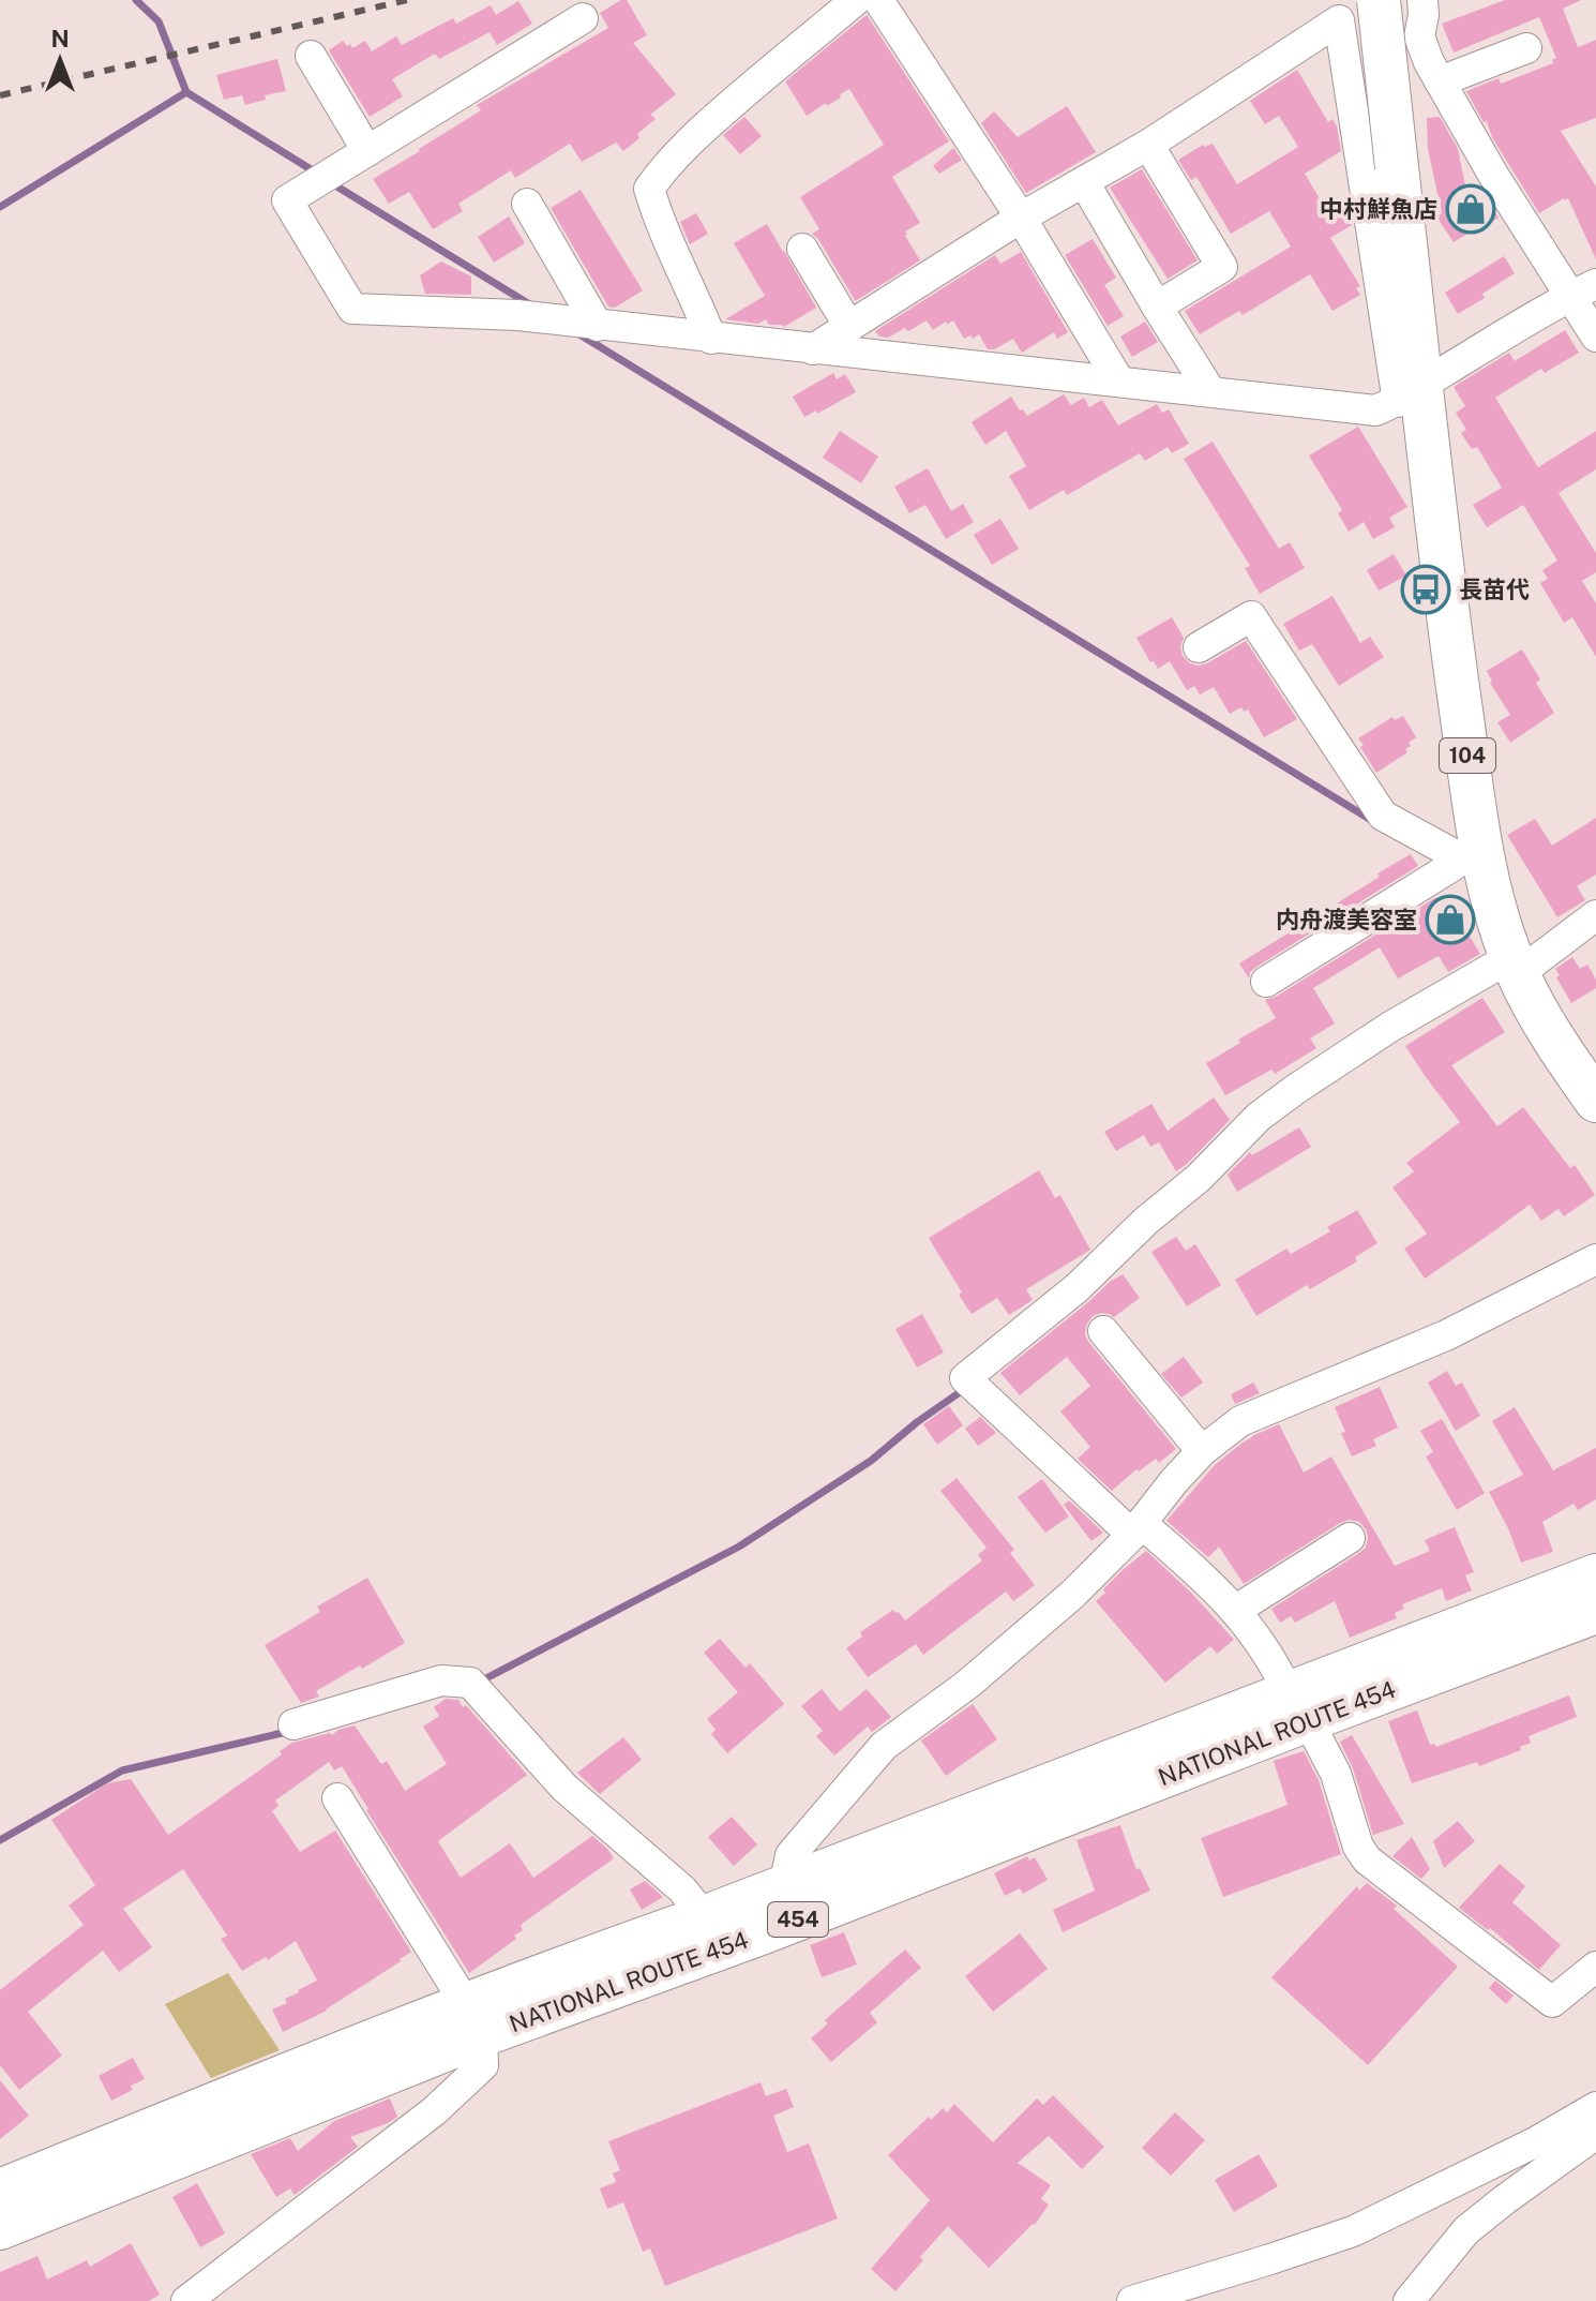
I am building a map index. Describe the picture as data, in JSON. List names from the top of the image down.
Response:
{
  "streets": {
    "highway": ["104", "NATIONAL ROUTE 454", "454"]
  },
  "places": {
    "shop": ["中村鮮魚店", "内舟渡美容室"],
    "bus stop": ["長苗代"]
  },
  "north": "top"
}
